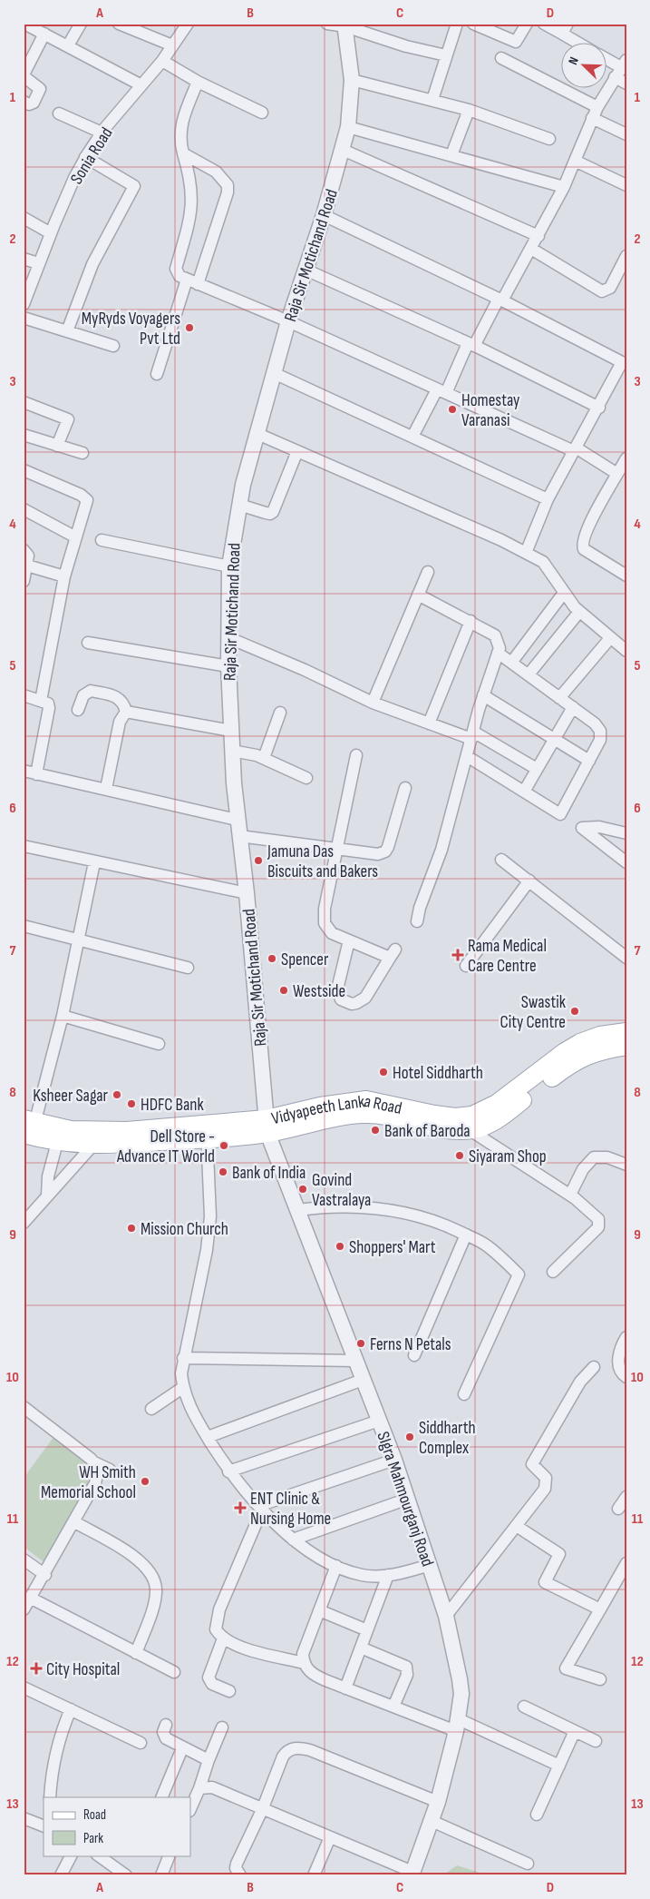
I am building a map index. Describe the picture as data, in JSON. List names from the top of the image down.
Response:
{
  "streets": {
    "main road": ["Vidyapeeth Lanka Road"],
    "street": ["Sonia Road", "Raja Sir Motichand Road", "SIgra Mahmourganj Road"]
  },
  "crossings": [
    ["Raja Sir Motichand Road", "Vidyapeeth Lanka Road"],
    ["Raja Sir Motichand Road", "SIgra Mahmourganj Road"],
    ["Vidyapeeth Lanka Road", "SIgra Mahmourganj Road"]
  ],
  "places": {
    "other": [
      "MyRyds Voyagers Pvt Ltd",
      "Homestay Varanasi",
      "Jamuna Das Biscuits and Bakers",
      "Spencer",
      "Westside",
      "Swastik City Centre",
      "Hotel Siddharth",
      "Ksheer Sagar",
      "HDFC Bank",
      "Bank of Baroda",
      "Dell Store - Advance IT World",
      "Siyaram Shop",
      "Bank of India",
      "Govind Vastralaya",
      "Mission Church",
      "Shoppers' Mart",
      "Ferns N Petals",
      "Siddharth Complex",
      "WH Smith Memorial School"
    ],
    "health": ["Rama Medical Care Centre", "ENT Clinic & Nursing Home", "City Hospital"]
  },
  "legend": ["Road", "Park"],
  "north": "top left",
  "grid": {
    "columns": [
      "A",
      "B",
      "C",
      "D"
    ],
    "rows": [
      "1",
      "2",
      "3",
      "4",
      "5",
      "6",
      "7",
      "8",
      "9",
      "10",
      "11",
      "12",
      "13"
    ]
  }
}
